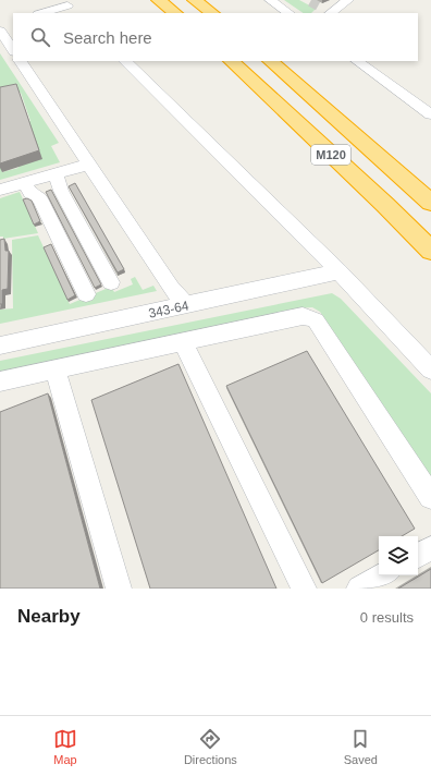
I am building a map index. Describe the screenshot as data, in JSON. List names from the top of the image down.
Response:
{
  "streets": {
    "highway": ["M120"],
    "street": ["343-64"]
  },
  "page": {
    "search": "Search here",
    "heading": ["Nearby", "0 results"],
    "nav": ["Map", "Directions", "Saved"]
  }
}
